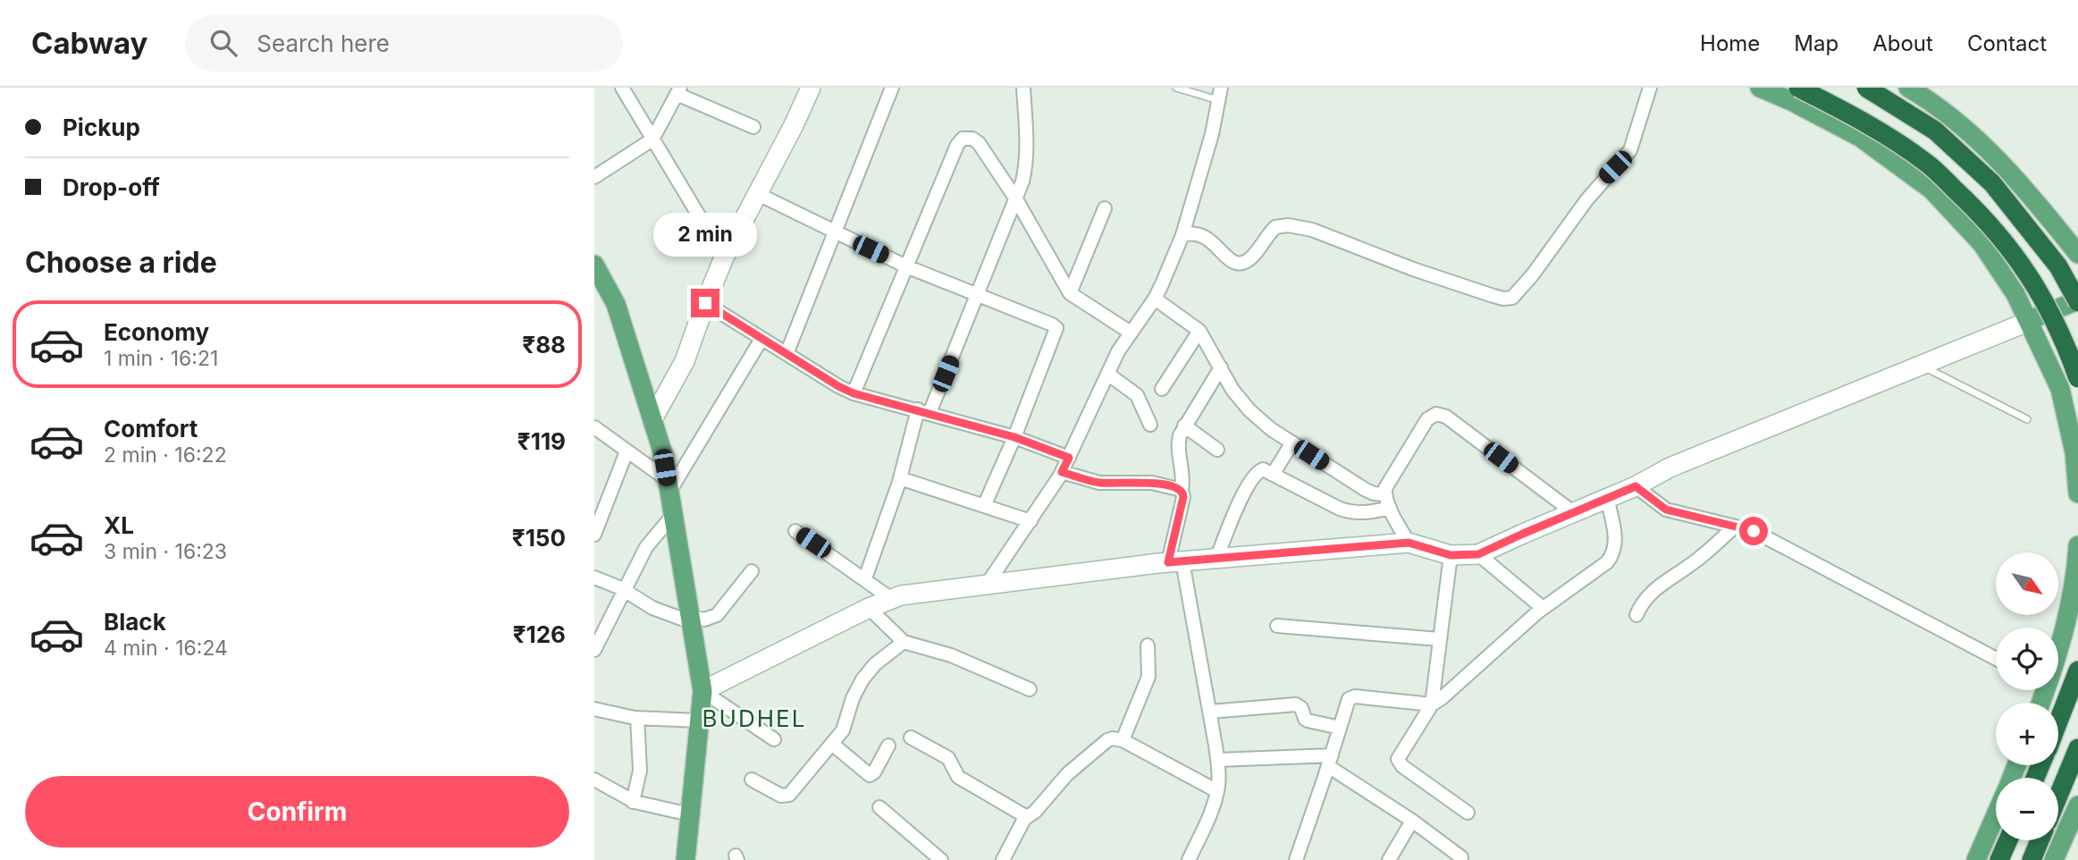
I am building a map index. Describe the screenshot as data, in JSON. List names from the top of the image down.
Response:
{
  "districts": ["BUDHEL"],
  "north": "bottom right",
  "page": {
    "header": "Cabway",
    "search": "Search here",
    "nav": [
      "Home",
      "Map",
      "About",
      "Contact"
    ],
    "banner": ["Pickup", "Drop-off"],
    "bubble": "2 min",
    "heading": "Choose a ride",
    "list": [
      {
        "name": "Economy",
        "note": "1 min · 16:21",
        "value": "₹88"
      },
      {
        "name": "Comfort",
        "note": "2 min · 16:22",
        "value": "₹119"
      },
      {
        "name": "XL",
        "note": "3 min · 16:23",
        "value": "₹150"
      },
      {
        "name": "Black",
        "note": "4 min · 16:24",
        "value": "₹126"
      }
    ],
    "map_buttons": ["+", "−"],
    "buttons": "Confirm"
  }
}
